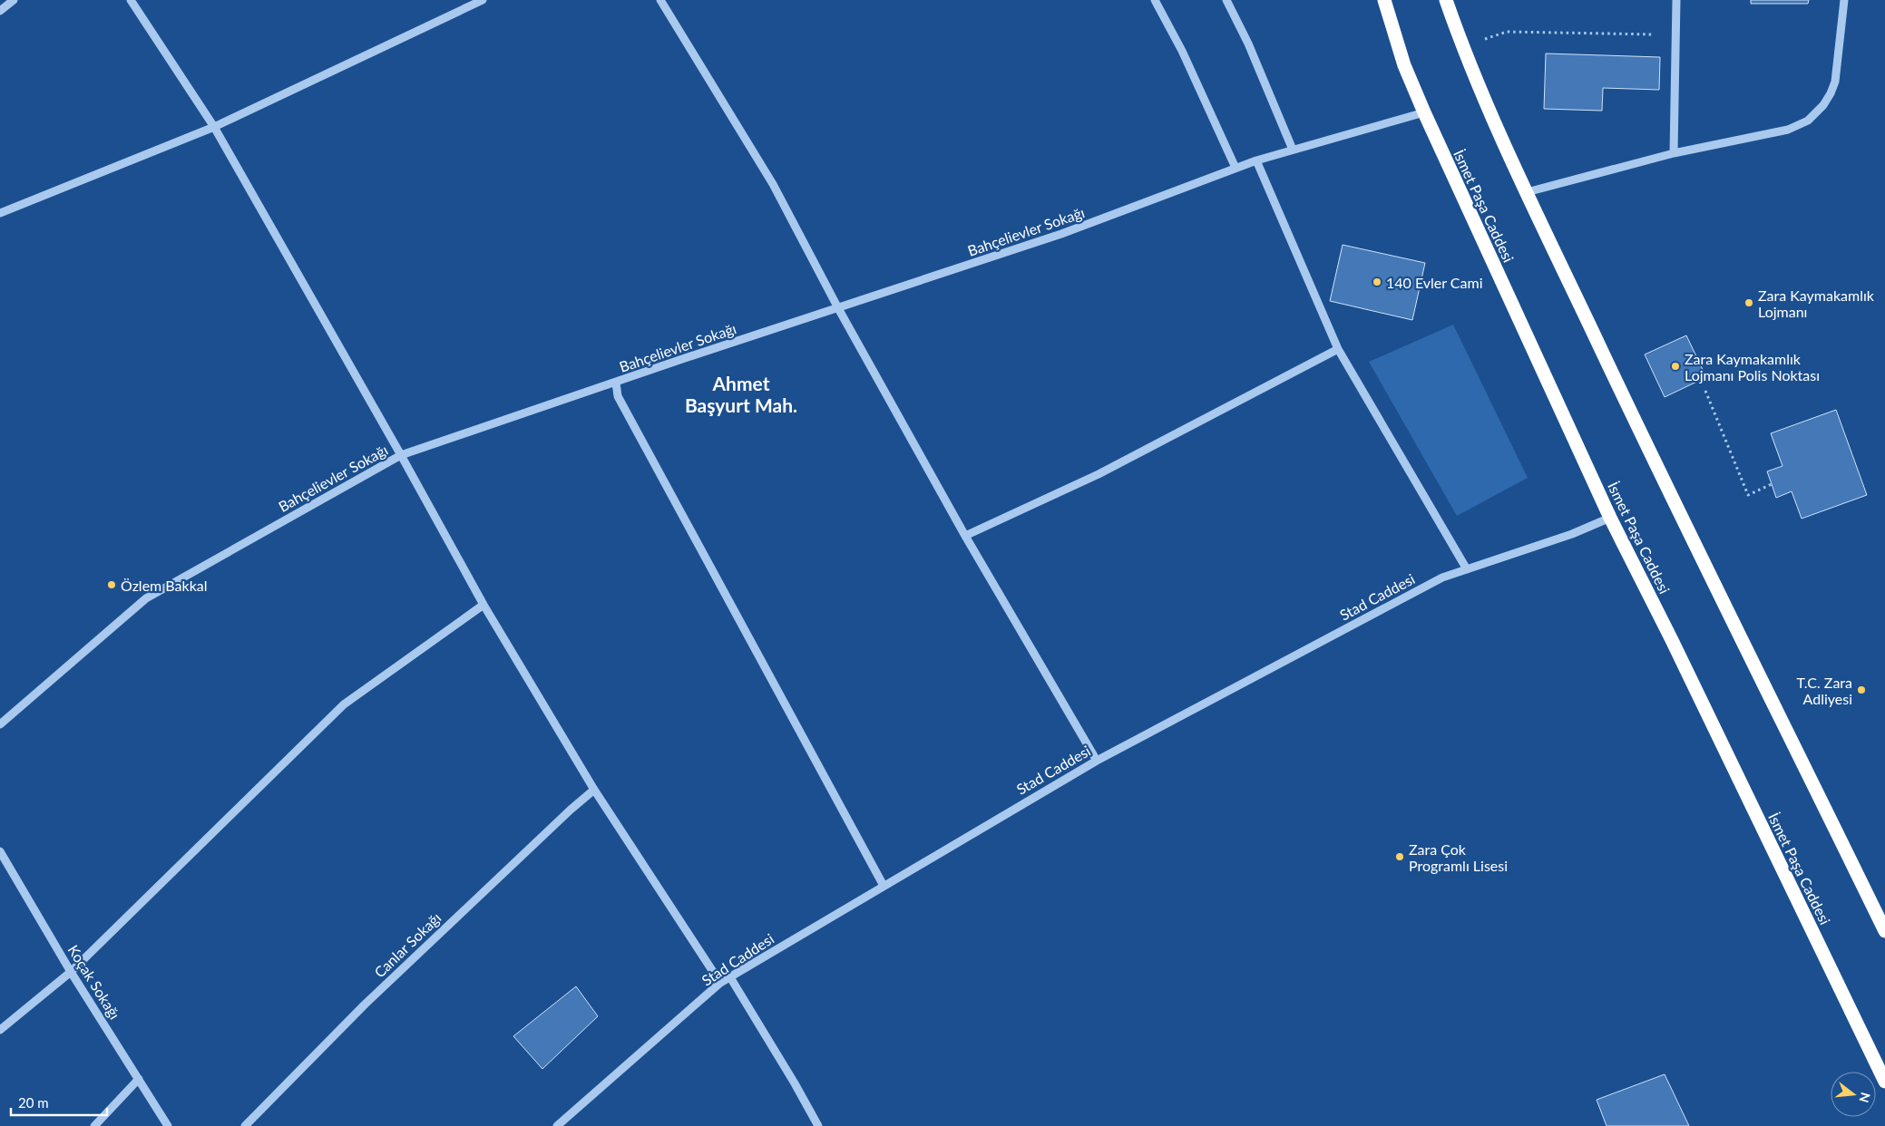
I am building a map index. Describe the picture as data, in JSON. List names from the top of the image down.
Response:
{
  "streets": {
    "highway": ["İsmet Paşa Caddesi"],
    "street": [
      "Bahçelievler Sokağı",
      "Stad Caddesi",
      "Canlar Sokağı",
      "Koçak Sokağı"
    ]
  },
  "crossings": [
    ["İsmet Paşa Caddesi", "Bahçelievler Sokağı"],
    ["İsmet Paşa Caddesi", "Stad Caddesi"]
  ],
  "districts": ["Ahmet Başyurt Mah."],
  "places": [
    "140 Evler Cami",
    "Zara Kaymakamlık Lojmanı",
    "Zara Kaymakamlık Lojmanı Polis Noktası",
    "Özlem Bakkal",
    "T.C. Zara Adliyesi",
    "Zara Çok Programlı Lisesi"
  ],
  "scale_bar": "20 m",
  "north": "right"
}
